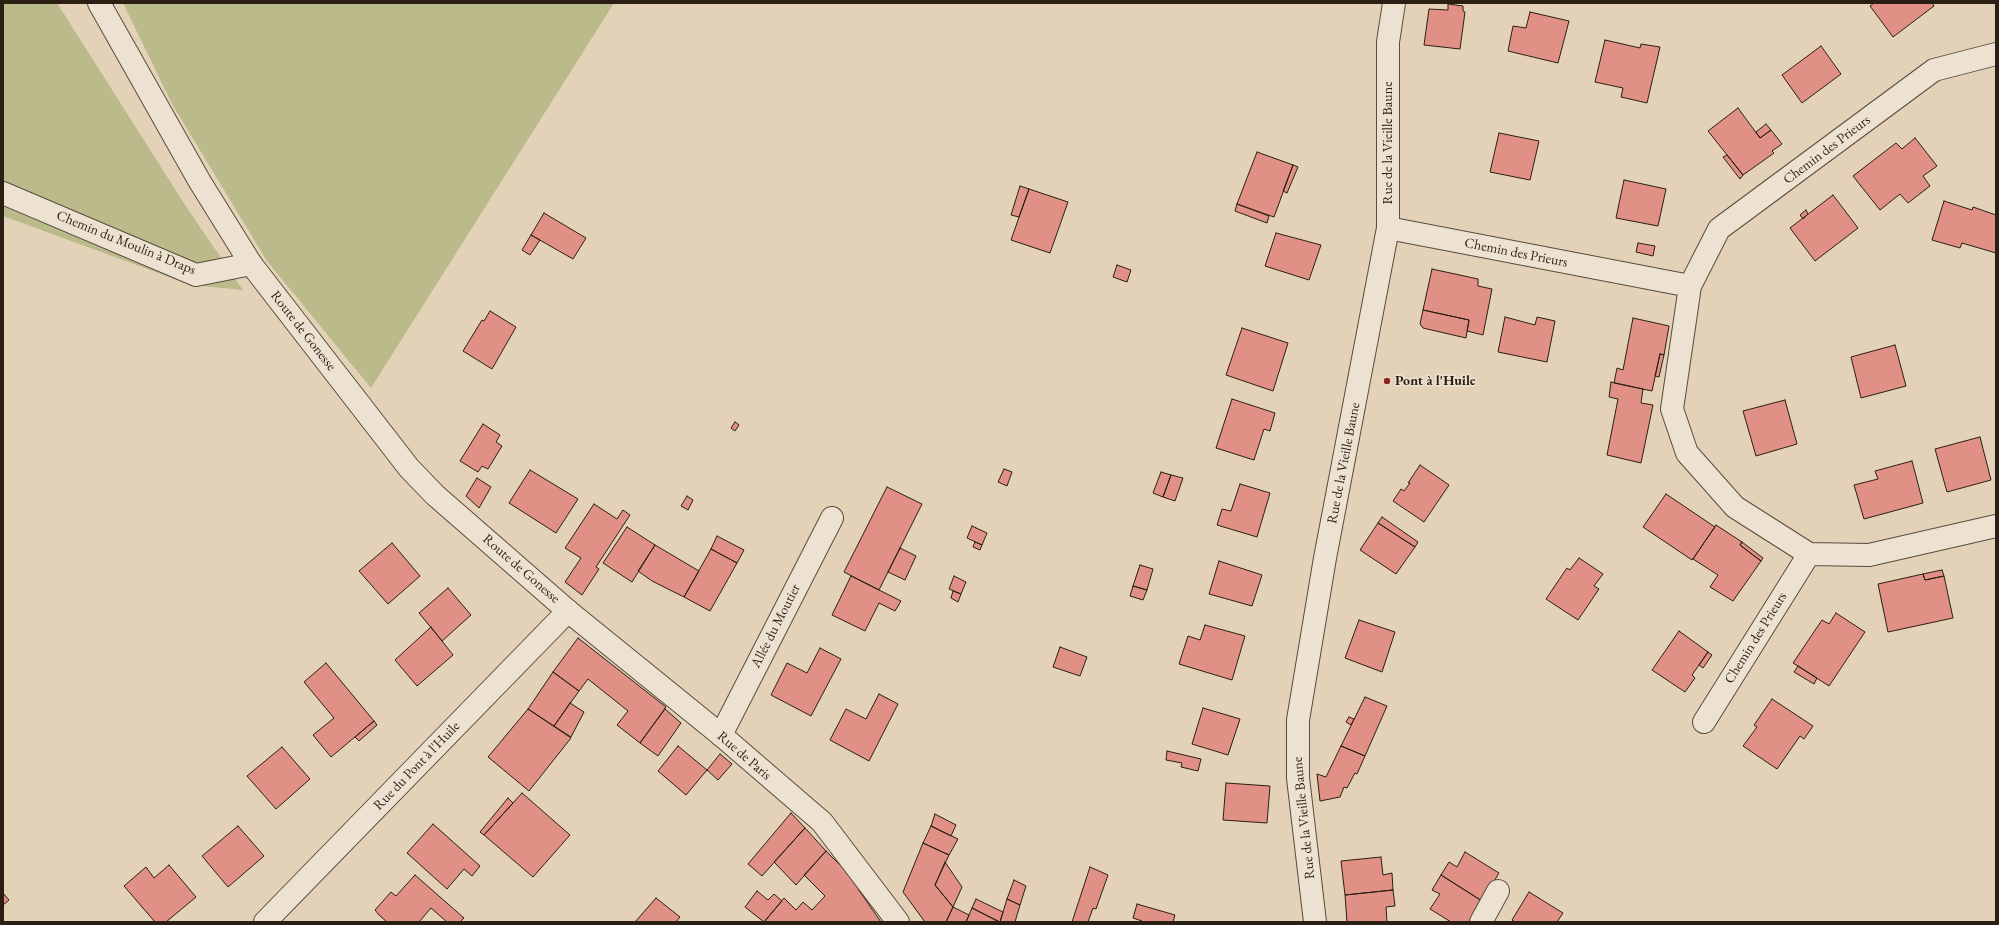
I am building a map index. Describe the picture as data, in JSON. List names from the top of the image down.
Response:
{
  "streets": {
    "street": [
      "Rue de la Vieille Baune",
      "Chemin des Prieurs",
      "Chemin du Moulin à Draps",
      "Route de Gonesse",
      "Allée du Moutier",
      "Rue de Paris",
      "Rue du Pont à l'Huile"
    ]
  },
  "crossings": [
    ["Rue de la Vieille Baune", "Chemin des Prieurs"],
    ["Chemin du Moulin à Draps", "Route de Gonesse"],
    ["Route de Gonesse", "Rue de Paris"],
    ["Route de Gonesse", "Rue du Pont à l'Huile"],
    ["Allée du Moutier", "Rue de Paris"],
    ["Rue de Paris", "Rue du Pont à l'Huile"]
  ],
  "places": ["Pont à l'Huile"]
}
